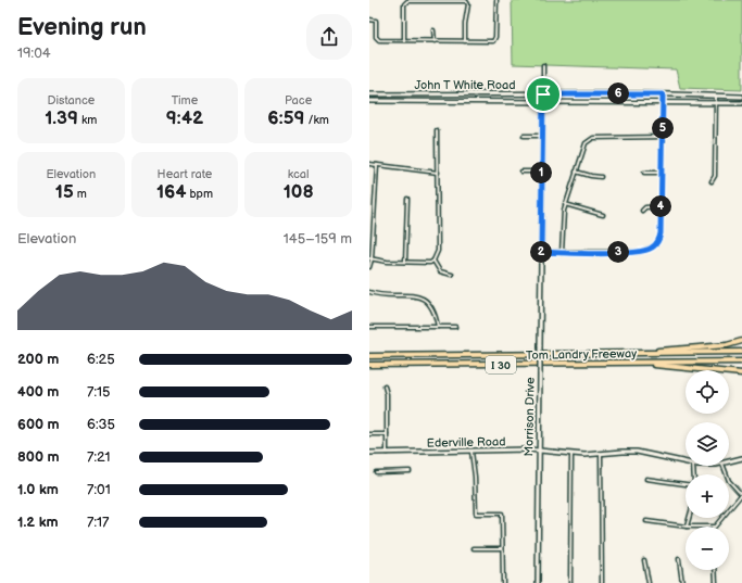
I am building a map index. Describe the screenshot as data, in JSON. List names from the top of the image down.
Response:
{
  "streets": {
    "highway": ["Tom Landry Freeway", "I 30"],
    "street": ["John T White Road", "Morrison Drive", "Ederville Road"]
  },
  "crossings": [
    ["John T White Road", "Morrison Drive"],
    ["Morrison Drive", "Ederville Road"]
  ],
  "page": {
    "heading": ["Evening run", "19:04"],
    "stats": [
      ["Distance", "1.39 km"],
      ["Time", "9:42"],
      ["Pace", "6:59 /km"],
      ["Elevation", "15 m"],
      ["Heart rate", "164 bpm"],
      ["kcal", "108"]
    ],
    "pins": [
      "6",
      "5",
      "1",
      "4",
      "2",
      "3"
    ],
    "chart": ["Elevation", "145–159 m"],
    "list": [
      {
        "name": "200 m",
        "note": "6:25"
      },
      {
        "name": "400 m",
        "note": "7:15"
      },
      {
        "name": "600 m",
        "note": "6:35"
      },
      {
        "name": "800 m",
        "note": "7:21"
      },
      {
        "name": "1.0 km",
        "note": "7:01"
      },
      {
        "name": "1.2 km",
        "note": "7:17"
      }
    ],
    "map_buttons": ["+", "−"]
  }
}
